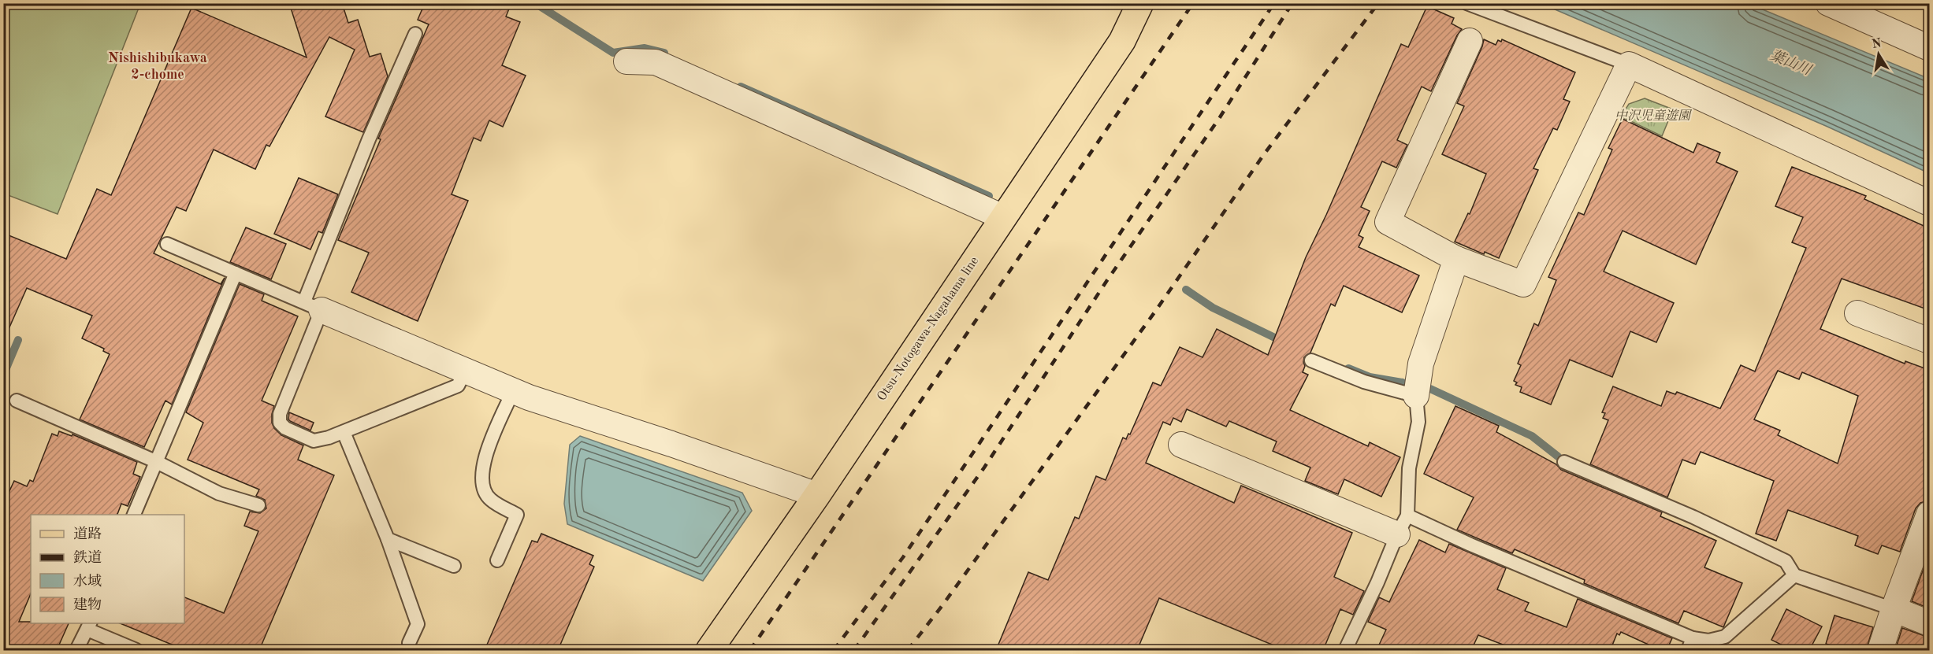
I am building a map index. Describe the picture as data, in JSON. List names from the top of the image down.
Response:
{
  "streets": {
    "main road": ["Otsu-Notogawa-Nagahama line"]
  },
  "districts": ["Nishishibukawa 2-chome"],
  "water": ["葉山川"],
  "parks": ["中沢児童遊園"],
  "legend": [
    "道路",
    "鉄道",
    "水域",
    "建物"
  ],
  "north": "top"
}
